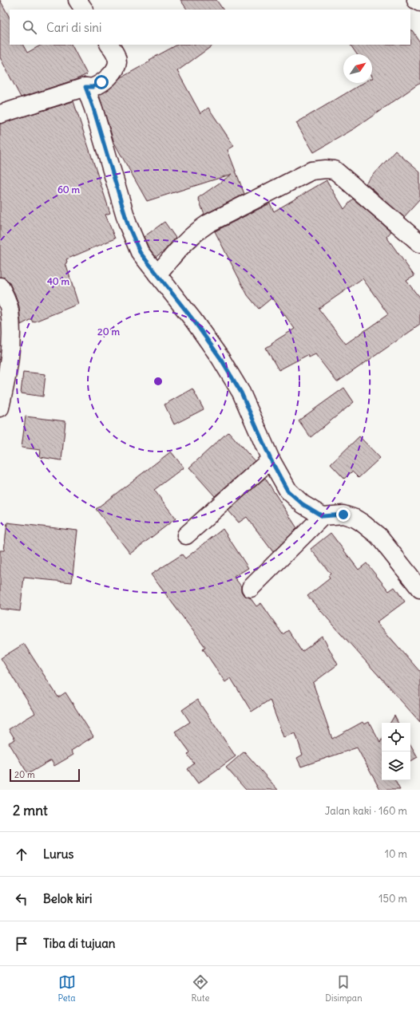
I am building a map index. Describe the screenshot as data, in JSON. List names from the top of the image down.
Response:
{
  "scale_bar": "20 m",
  "north": "top right",
  "page": {
    "search": "Cari di sini",
    "scale": "20 m",
    "heading": ["2 mnt", "Jalan kaki · 160 m"],
    "list": [
      ["Lurus", "10 m"],
      ["Belok kiri", "150 m"],
      "Tiba di tujuan"
    ],
    "nav": ["Peta", "Rute", "Disimpan"]
  },
  "rings": ["60 m", "40 m", "20 m"]
}
